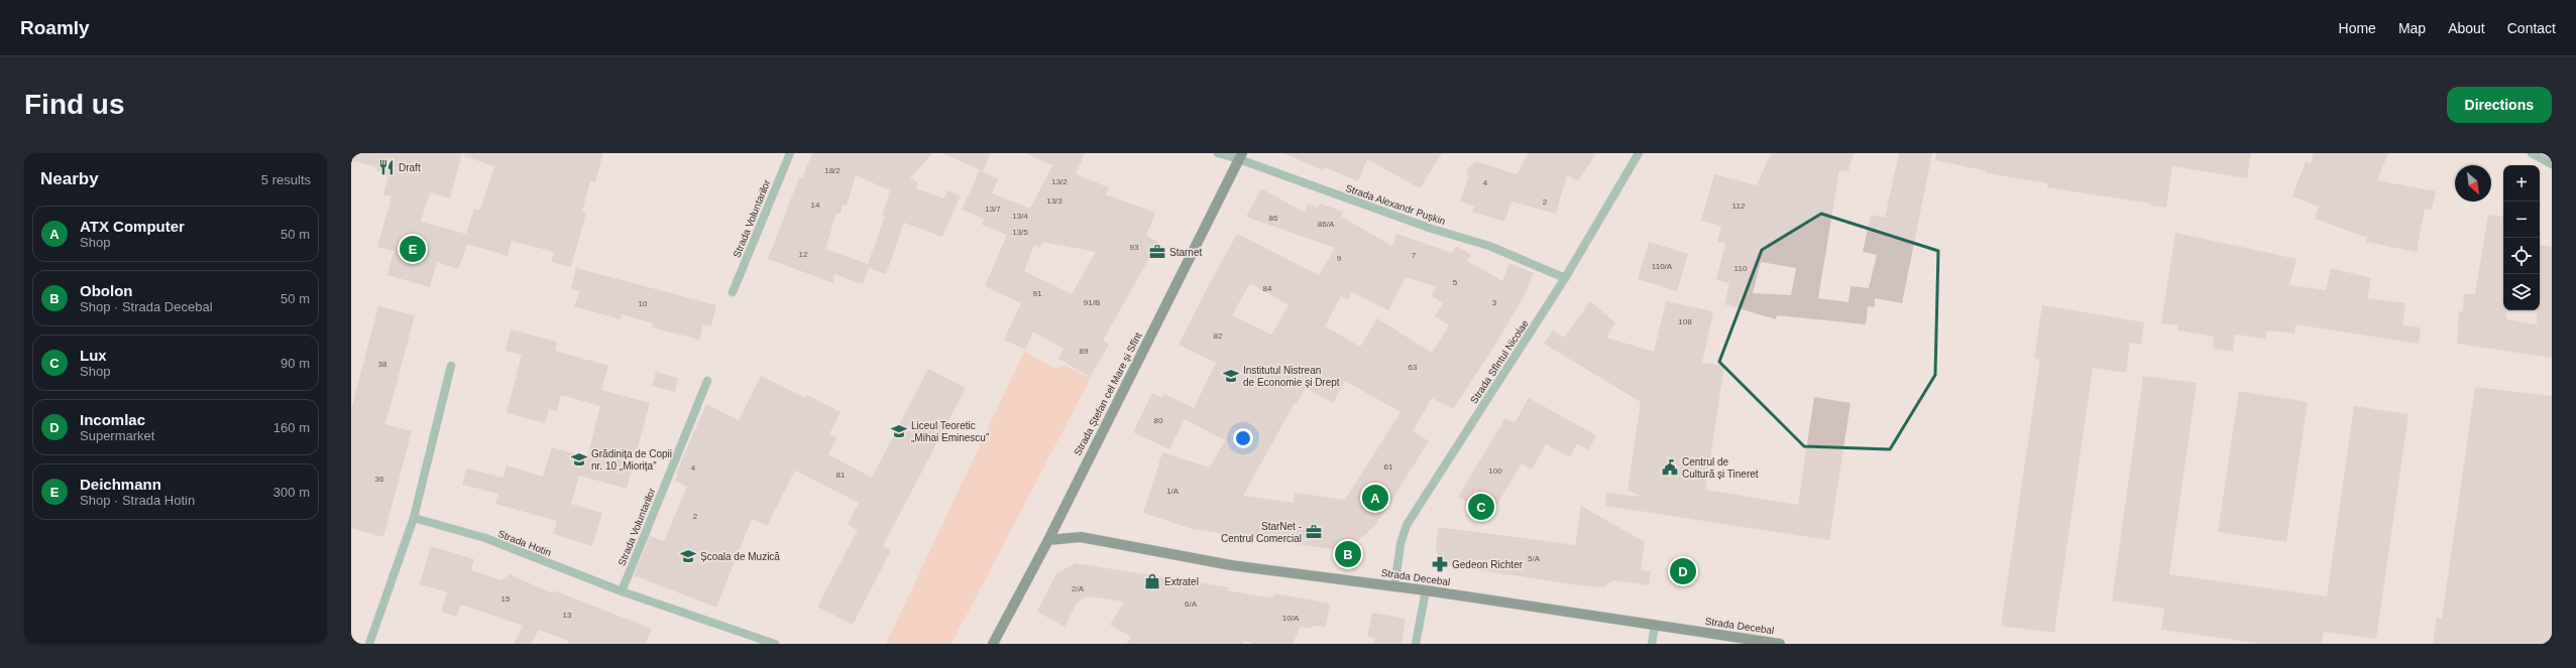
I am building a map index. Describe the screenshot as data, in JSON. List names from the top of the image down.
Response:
{
  "streets": {
    "main road": ["Strada Ștefan cel Mare și Sfînt", "Strada Decebal"],
    "street": [
      "Strada Alexandr Pușkin",
      "Strada Voluntarilor",
      "Strada Sfîntul Nicolae",
      "Strada Hotin"
    ]
  },
  "crossings": [
    ["Strada Alexandr Pușkin", "Strada Sfîntul Nicolae"],
    ["Strada Alexandr Pușkin", "Strada Ștefan cel Mare și Sfînt"],
    ["Strada Voluntarilor", "Strada Hotin"],
    ["Strada Sfîntul Nicolae", "Strada Decebal"],
    ["Strada Ștefan cel Mare și Sfînt", "Strada Decebal"]
  ],
  "places": {
    "restaurant": ["Draft"],
    "office": ["Starnet", "StarNet - Centrul Comercial"],
    "school or university": [
      "Institutul Nistrean de Economie şi Drept",
      "Liceul Teoretic „Mihai Eminescu”",
      "Grădinița de Copii nr. 10 „Miorița”",
      "Școala de Muzică"
    ],
    "public building": ["Centrul de Cultură și Tineret"],
    "pharmacy": ["Gedeon Richter"],
    "shop": ["Extratel"]
  },
  "house_numbers": [
    "18/2",
    "13/2",
    "4",
    "13/3",
    "2",
    "14",
    "112",
    "13/7",
    "13/4",
    "86",
    "86/A",
    "13/5",
    "93",
    "12",
    "7",
    "9",
    "110/A",
    "110",
    "5",
    "84",
    "91",
    "91/B",
    "3",
    "10",
    "108",
    "82",
    "89",
    "38",
    "63",
    "80",
    "61",
    "4",
    "100",
    "81",
    "36",
    "1/A",
    "2",
    "5/A",
    "2/A",
    "15",
    "6/A",
    "13",
    "10/A"
  ],
  "north": "bottom right",
  "page": {
    "header": "Roamly",
    "nav": [
      "Home",
      "Map",
      "About",
      "Contact"
    ],
    "buttons": "Directions",
    "title": "Find us",
    "heading": ["Nearby", "5 results"],
    "map_buttons": ["+", "−"],
    "list": [
      {
        "mark": "A",
        "name": "ATX Computer",
        "note": "Shop",
        "value": "50 m"
      },
      {
        "mark": "B",
        "name": "Obolon",
        "note": "Shop · Strada Decebal",
        "value": "50 m"
      },
      {
        "mark": "C",
        "name": "Lux",
        "note": "Shop",
        "value": "90 m"
      },
      {
        "mark": "D",
        "name": "Incomlac",
        "note": "Supermarket",
        "value": "160 m"
      },
      {
        "mark": "E",
        "name": "Deichmann",
        "note": "Shop · Strada Hotin",
        "value": "300 m"
      }
    ],
    "pins": [
      "E",
      "A",
      "C",
      "B",
      "D"
    ]
  }
}
